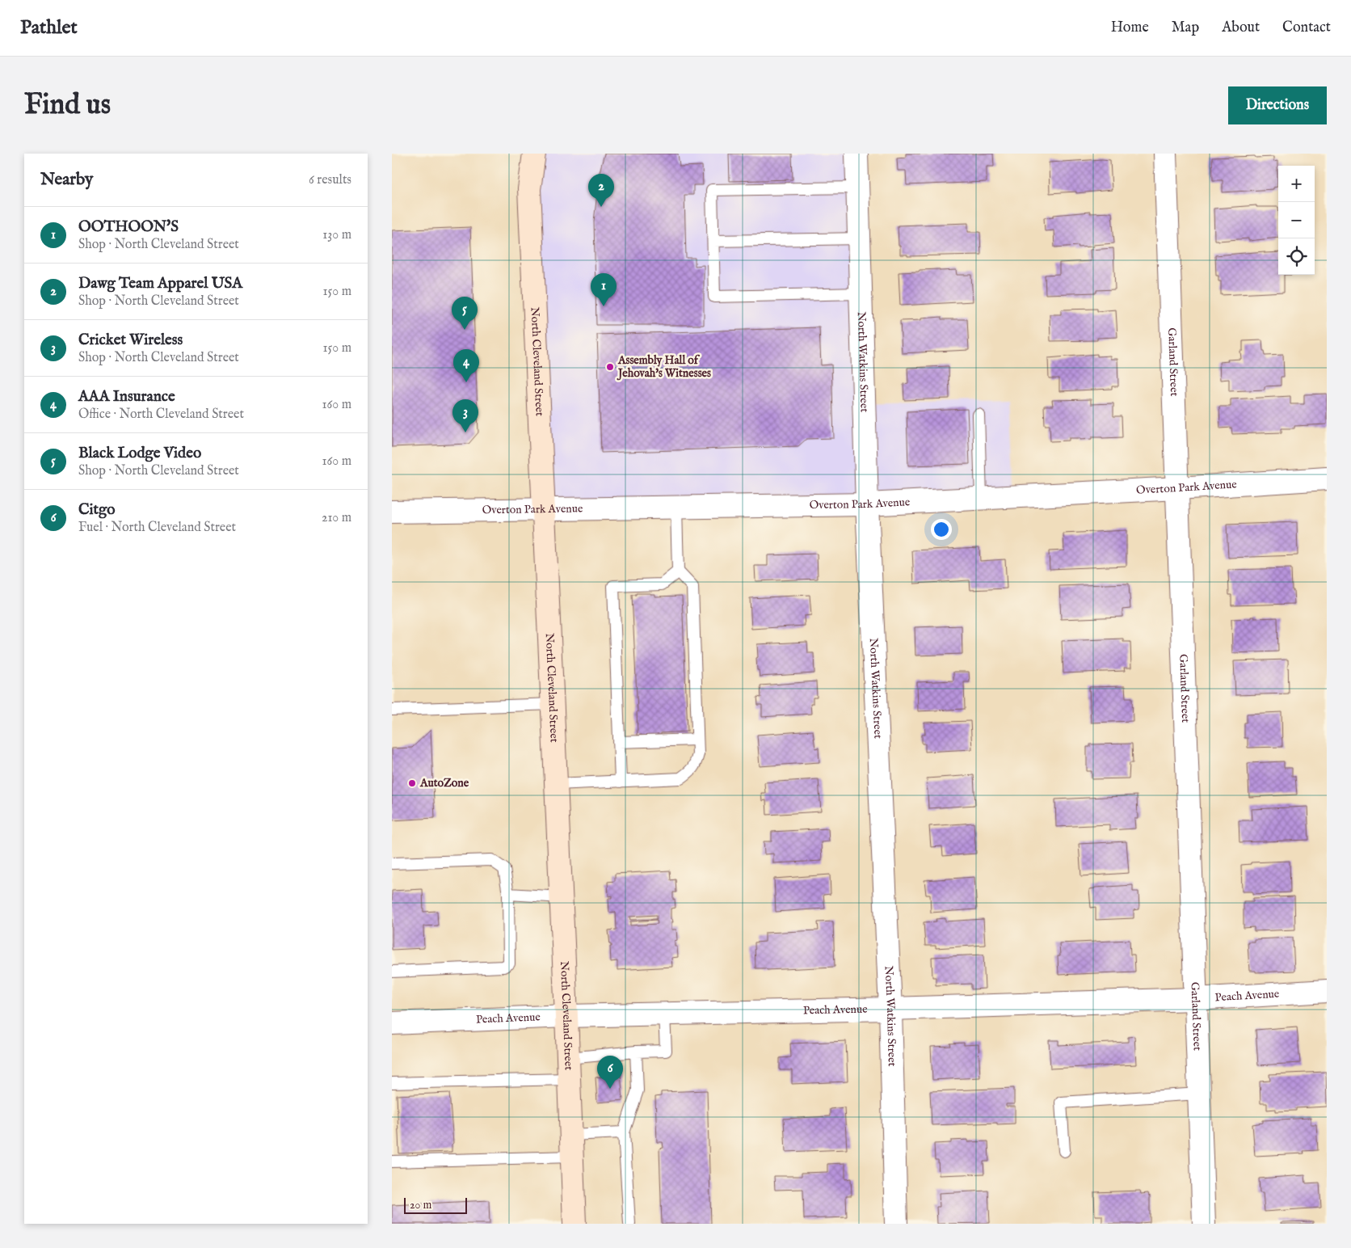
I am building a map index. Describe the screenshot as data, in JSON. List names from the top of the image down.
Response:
{
  "streets": {
    "main road": ["North Cleveland Street"],
    "street": [
      "North Watkins Street",
      "Garland Street",
      "Overton Park Avenue",
      "Peach Avenue"
    ]
  },
  "crossings": [
    ["North Cleveland Street", "Overton Park Avenue"],
    ["North Cleveland Street", "Peach Avenue"],
    ["North Watkins Street", "Overton Park Avenue"],
    ["North Watkins Street", "Peach Avenue"],
    ["Garland Street", "Overton Park Avenue"],
    ["Garland Street", "Peach Avenue"]
  ],
  "places": ["Assembly Hall of Jehovah's Witnesses", "AutoZone"],
  "scale_bar": "20 m",
  "page": {
    "header": "Pathlet",
    "nav": [
      "Home",
      "Map",
      "About",
      "Contact"
    ],
    "buttons": "Directions",
    "title": "Find us",
    "heading": ["Nearby", "6 results"],
    "map_buttons": ["+", "−"],
    "pins": [
      "2",
      "1",
      "5",
      "4",
      "3",
      "6"
    ],
    "list": [
      {
        "mark": "1",
        "name": "OOTHOON'S",
        "note": "Shop · North Cleveland Street",
        "value": "130 m"
      },
      {
        "mark": "2",
        "name": "Dawg Team Apparel USA",
        "note": "Shop · North Cleveland Street",
        "value": "150 m"
      },
      {
        "mark": "3",
        "name": "Cricket Wireless",
        "note": "Shop · North Cleveland Street",
        "value": "150 m"
      },
      {
        "mark": "4",
        "name": "AAA Insurance",
        "note": "Office · North Cleveland Street",
        "value": "160 m"
      },
      {
        "mark": "5",
        "name": "Black Lodge Video",
        "note": "Shop · North Cleveland Street",
        "value": "160 m"
      },
      {
        "mark": "6",
        "name": "Citgo",
        "note": "Fuel · North Cleveland Street",
        "value": "210 m"
      }
    ],
    "scale": "20 m"
  }
}
